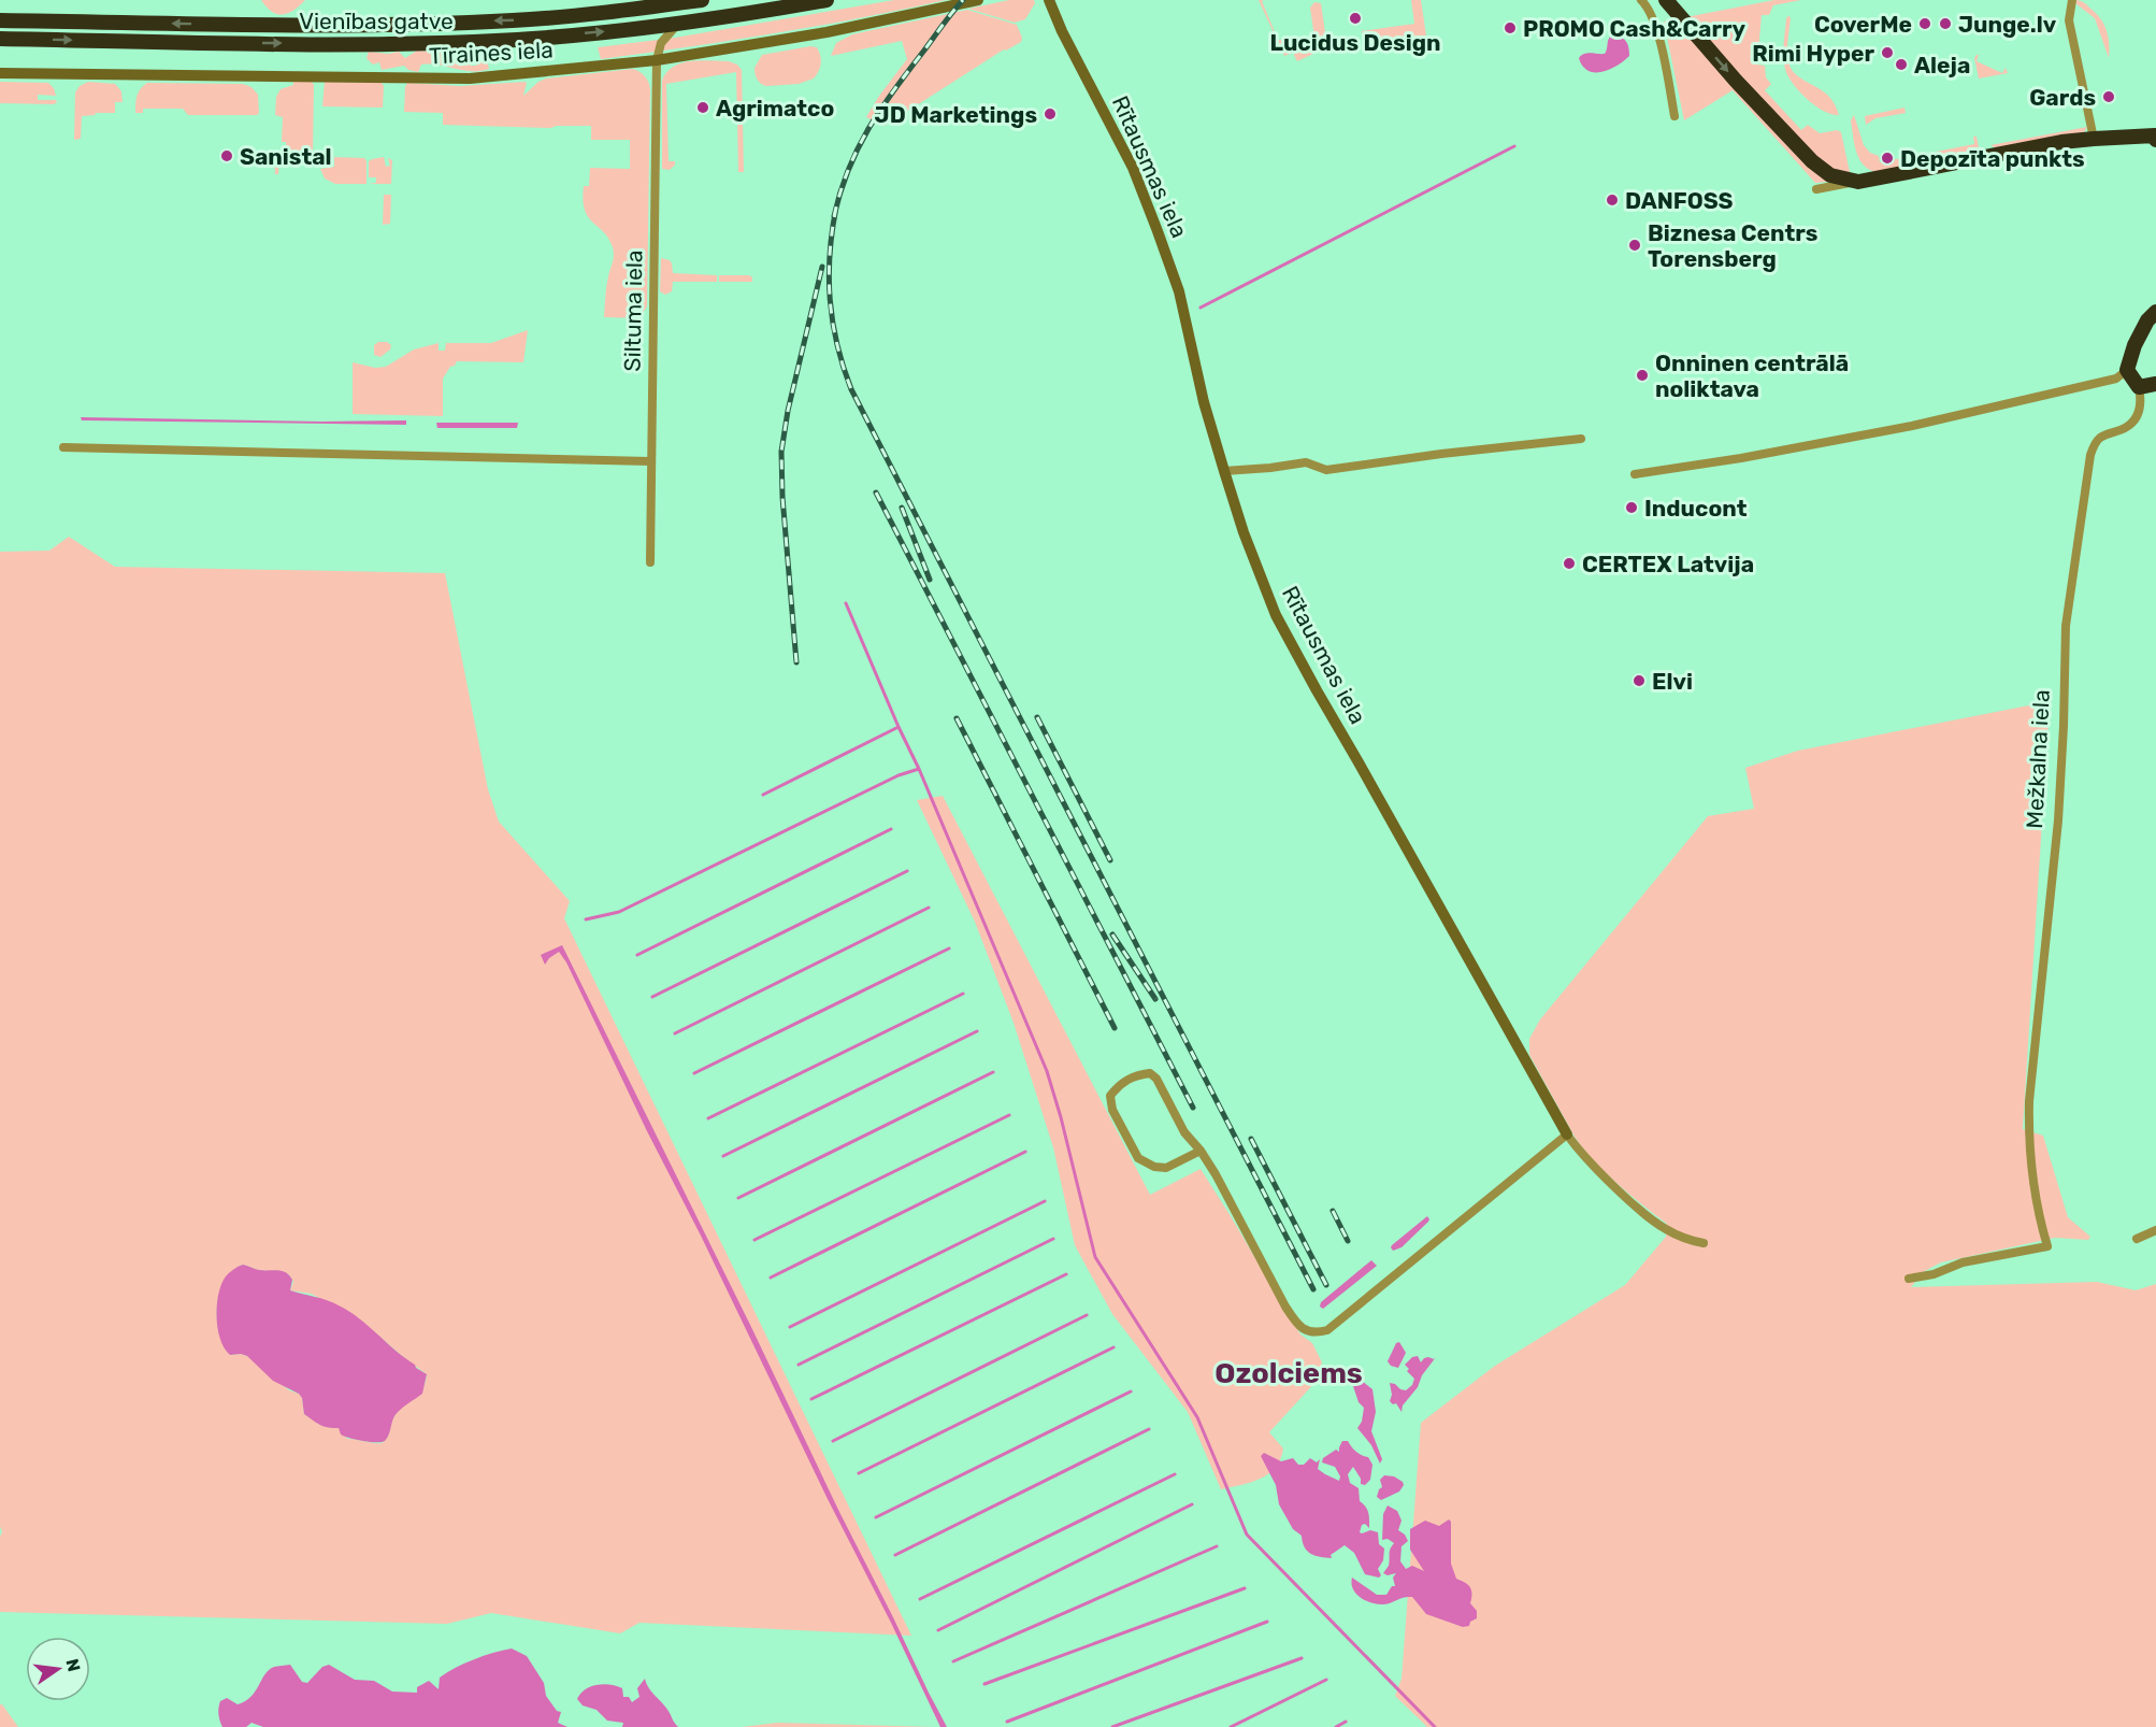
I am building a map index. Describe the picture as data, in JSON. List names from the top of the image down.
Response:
{
  "streets": {
    "highway": ["Vienības gatve"],
    "street": [
      "Tīraines iela",
      "Rītausmas iela",
      "Siltuma iela",
      "Mežkalna iela"
    ]
  },
  "crossings": [
    ["Tīraines iela", "Siltuma iela"]
  ],
  "districts": ["Ozolciems"],
  "places": [
    "Lucidus Design",
    "CoverMe",
    "Junge.lv",
    "PROMO Cash&Carry",
    "Rimi Hyper",
    "Aleja",
    "Gards",
    "Agrimatco",
    "JD Marketings",
    "Sanistal",
    "Depozīta punkts",
    "DANFOSS",
    "Biznesa Centrs Torensberg",
    "Onninen centrālā noliktava",
    "Inducont",
    "CERTEX Latvija",
    "Elvi"
  ],
  "north": "right"
}
